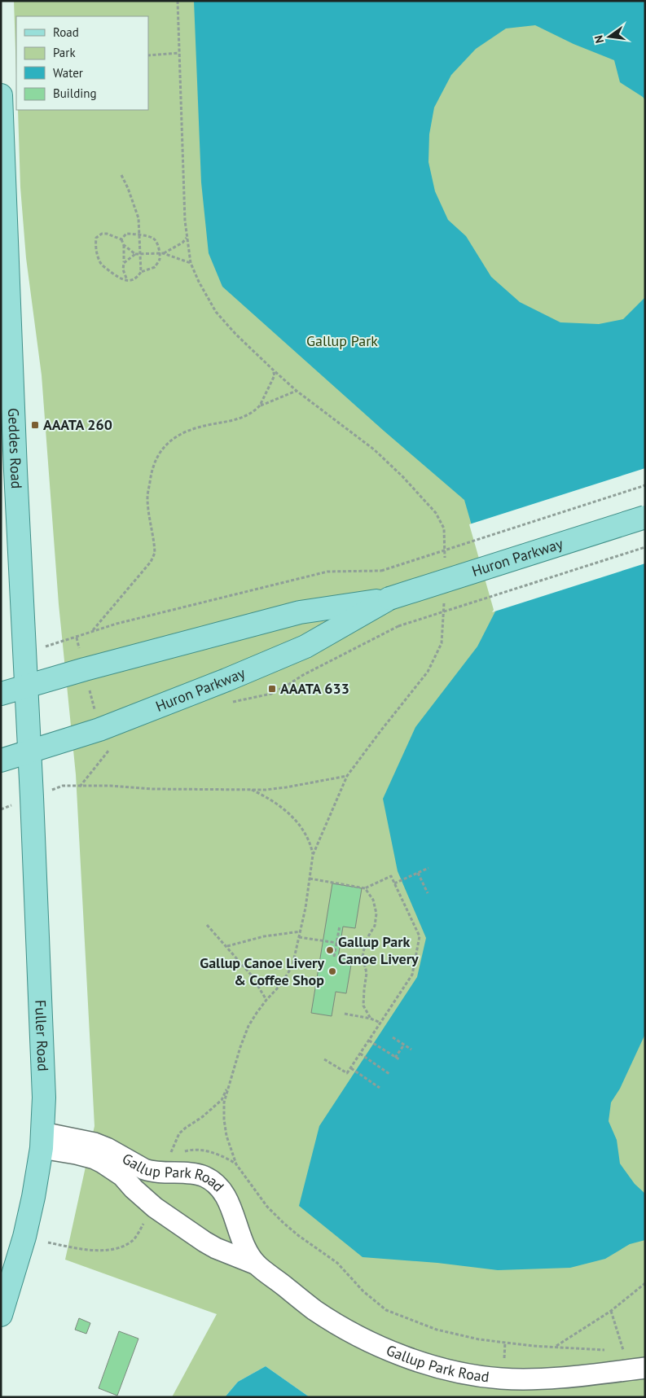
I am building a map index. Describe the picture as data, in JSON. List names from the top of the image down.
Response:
{
  "streets": {
    "main road": ["Geddes Road", "Huron Parkway", "Fuller Road"],
    "lane": ["Gallup Park Road"]
  },
  "crossings": [
    ["Geddes Road", "Huron Parkway"],
    ["Geddes Road", "Fuller Road"],
    ["Huron Parkway", "Fuller Road"],
    ["Fuller Road", "Gallup Park Road"]
  ],
  "parks": ["Gallup Park"],
  "places": {
    "transit": ["AAATA 260", "AAATA 633"],
    "other": ["Gallup Park Canoe Livery", "Gallup Canoe Livery & Coffee Shop"]
  },
  "legend": [
    "Road",
    "Park",
    "Water",
    "Building"
  ],
  "north": "left"
}
